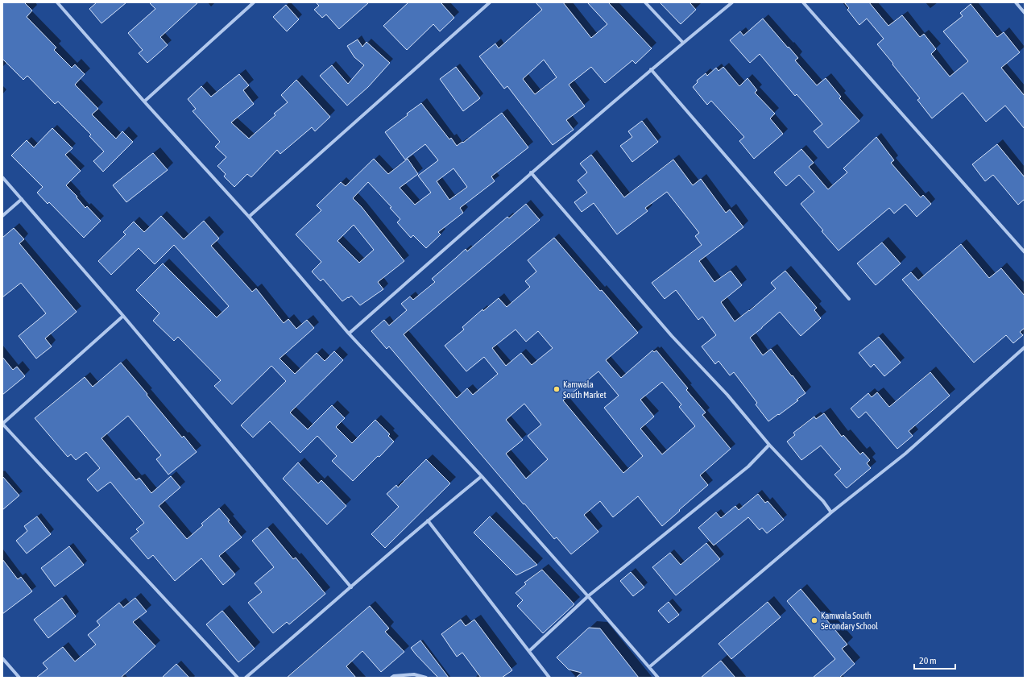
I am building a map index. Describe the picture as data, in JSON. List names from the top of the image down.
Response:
{
  "places": ["Kamwala South Market", "Kamwala South Secondary School"],
  "scale_bar": "20 m"
}
